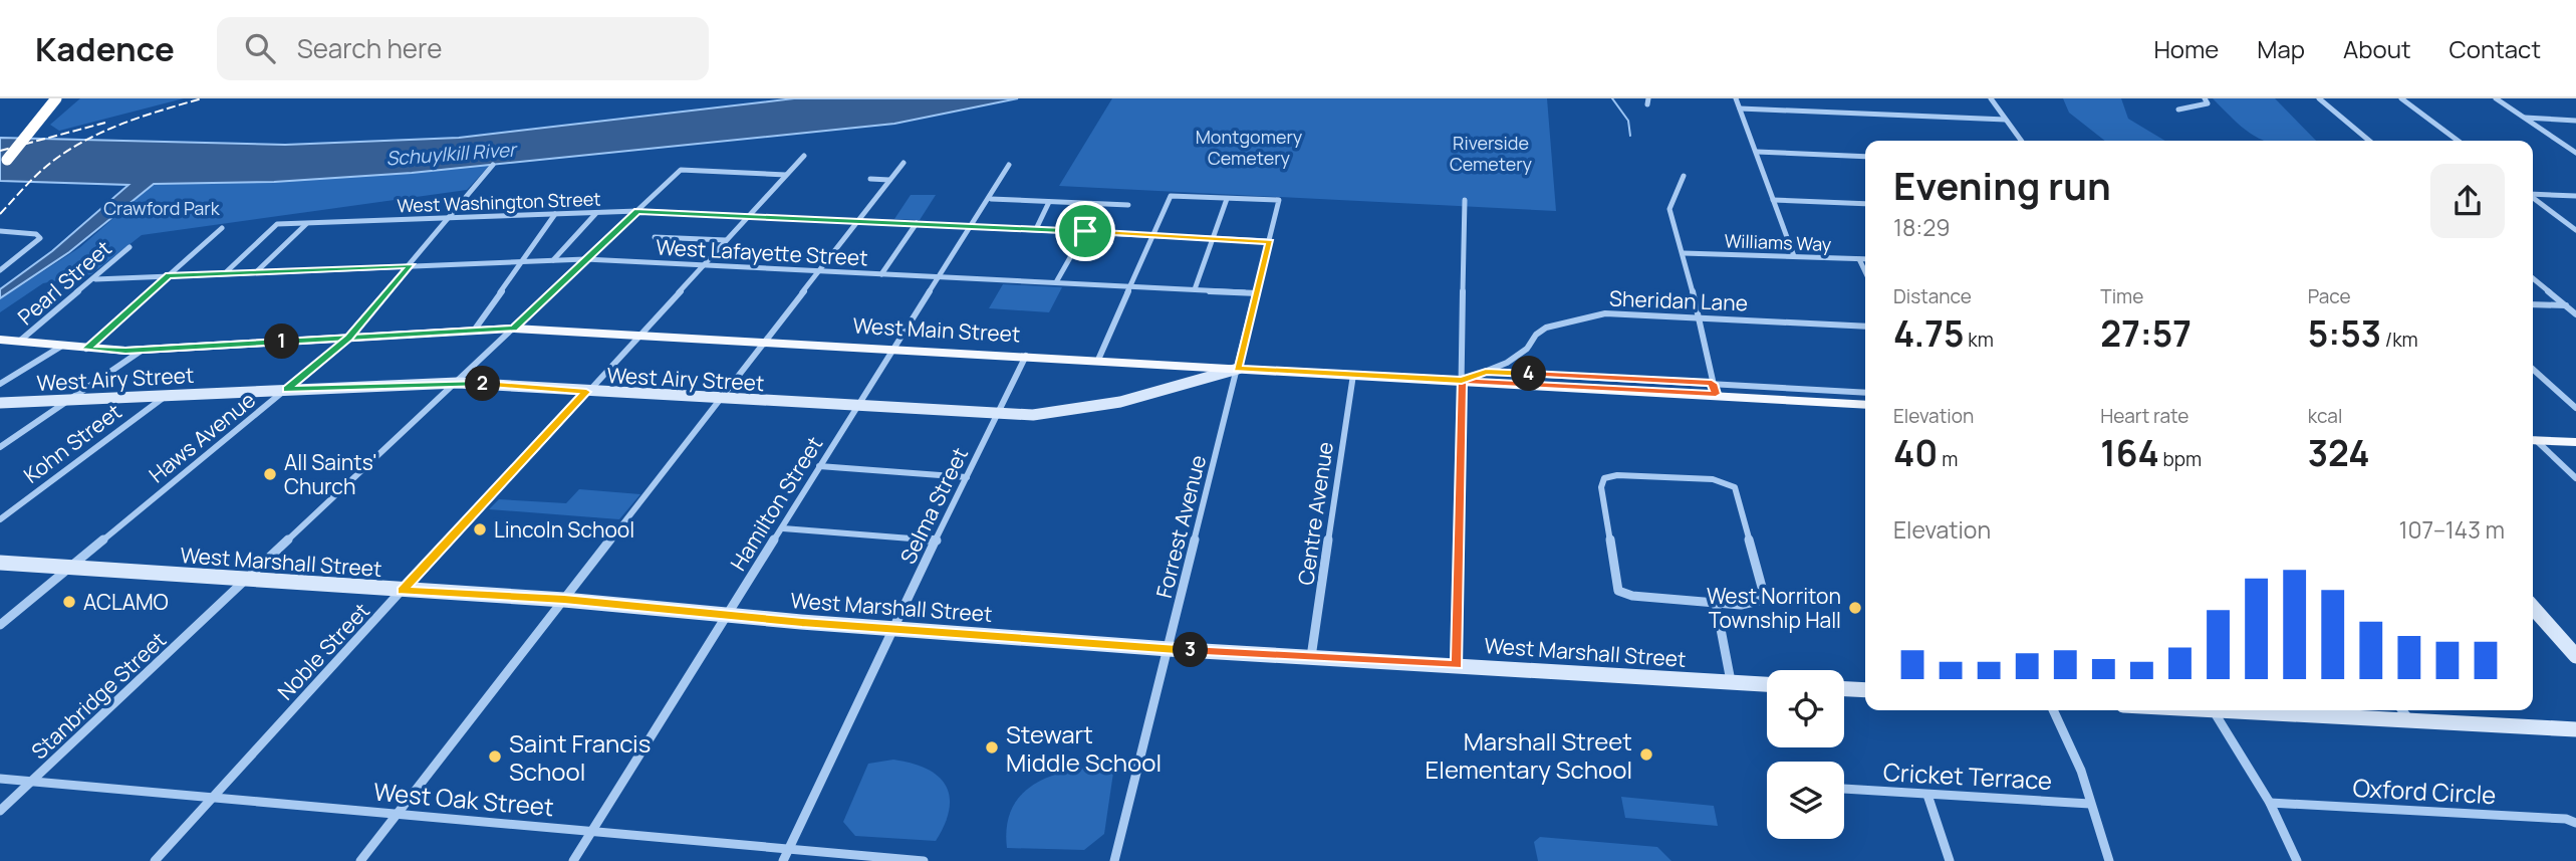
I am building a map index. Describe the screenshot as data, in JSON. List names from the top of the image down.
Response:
{
  "streets": {
    "main road": ["West Main Street"],
    "street": [
      "West Washington Street",
      "Williams Way",
      "West Lafayette Street",
      "Pearl Street",
      "Sheridan Lane",
      "West Airy Street",
      "Haws Avenue",
      "Kohn Street",
      "Hamilton Street",
      "Selma Street",
      "Centre Avenue",
      "Forrest Avenue",
      "West Marshall Street",
      "Noble Street",
      "Stanbridge Street",
      "Cricket Terrace",
      "Oxford Circle",
      "West Oak Street"
    ]
  },
  "crossings": [
    ["West Washington Street", "West Lafayette Street"],
    ["West Washington Street", "Haws Avenue"],
    ["West Washington Street", "Hamilton Street"],
    ["West Washington Street", "Forrest Avenue"],
    ["West Washington Street", "Noble Street"],
    ["West Washington Street", "Stanbridge Street"],
    ["West Lafayette Street", "Pearl Street"],
    ["West Lafayette Street", "Haws Avenue"],
    ["West Lafayette Street", "Hamilton Street"],
    ["West Lafayette Street", "Forrest Avenue"],
    ["West Lafayette Street", "Noble Street"],
    ["West Lafayette Street", "Stanbridge Street"],
    ["Pearl Street", "West Main Street"],
    ["Sheridan Lane", "West Main Street"],
    ["West Main Street", "West Airy Street"],
    ["West Main Street", "Haws Avenue"],
    ["West Main Street", "Hamilton Street"],
    ["West Main Street", "Selma Street"],
    ["West Main Street", "Centre Avenue"],
    ["West Main Street", "Forrest Avenue"],
    ["West Main Street", "Noble Street"],
    ["West Main Street", "Stanbridge Street"],
    ["West Airy Street", "Haws Avenue"],
    ["West Airy Street", "Kohn Street"],
    ["West Airy Street", "Hamilton Street"],
    ["West Airy Street", "Selma Street"],
    ["West Airy Street", "Forrest Avenue"],
    ["West Airy Street", "Noble Street"],
    ["West Airy Street", "Stanbridge Street"],
    ["Haws Avenue", "West Marshall Street"],
    ["Hamilton Street", "West Marshall Street"],
    ["Hamilton Street", "West Oak Street"],
    ["Selma Street", "West Marshall Street"],
    ["Selma Street", "West Oak Street"],
    ["Centre Avenue", "West Marshall Street"],
    ["Forrest Avenue", "West Marshall Street"],
    ["West Marshall Street", "Noble Street"],
    ["West Marshall Street", "Stanbridge Street"],
    ["Noble Street", "Stanbridge Street"],
    ["Noble Street", "West Oak Street"],
    ["Stanbridge Street", "West Oak Street"]
  ],
  "water": ["Schuylkill River"],
  "parks": ["Montgomery Cemetery", "Riverside Cemetery", "Crawford Park"],
  "places": [
    "All Saints' Church",
    "Lincoln School",
    "ACLAMO",
    "West Norriton Township Hall",
    "Stewart Middle School",
    "Marshall Street Elementary School",
    "Saint Francis School"
  ],
  "page": {
    "header": "Kadence",
    "search": "Search here",
    "nav": [
      "Home",
      "Map",
      "About",
      "Contact"
    ],
    "heading": ["Evening run", "18:29"],
    "stats": [
      ["Distance", "4.75 km"],
      ["Time", "27:57"],
      ["Pace", "5:53 /km"],
      ["Elevation", "40 m"],
      ["Heart rate", "164 bpm"],
      ["kcal", "324"]
    ],
    "pins": [
      "1",
      "4",
      "2",
      "3"
    ],
    "chart": ["Elevation", "107–143 m"]
  }
}
